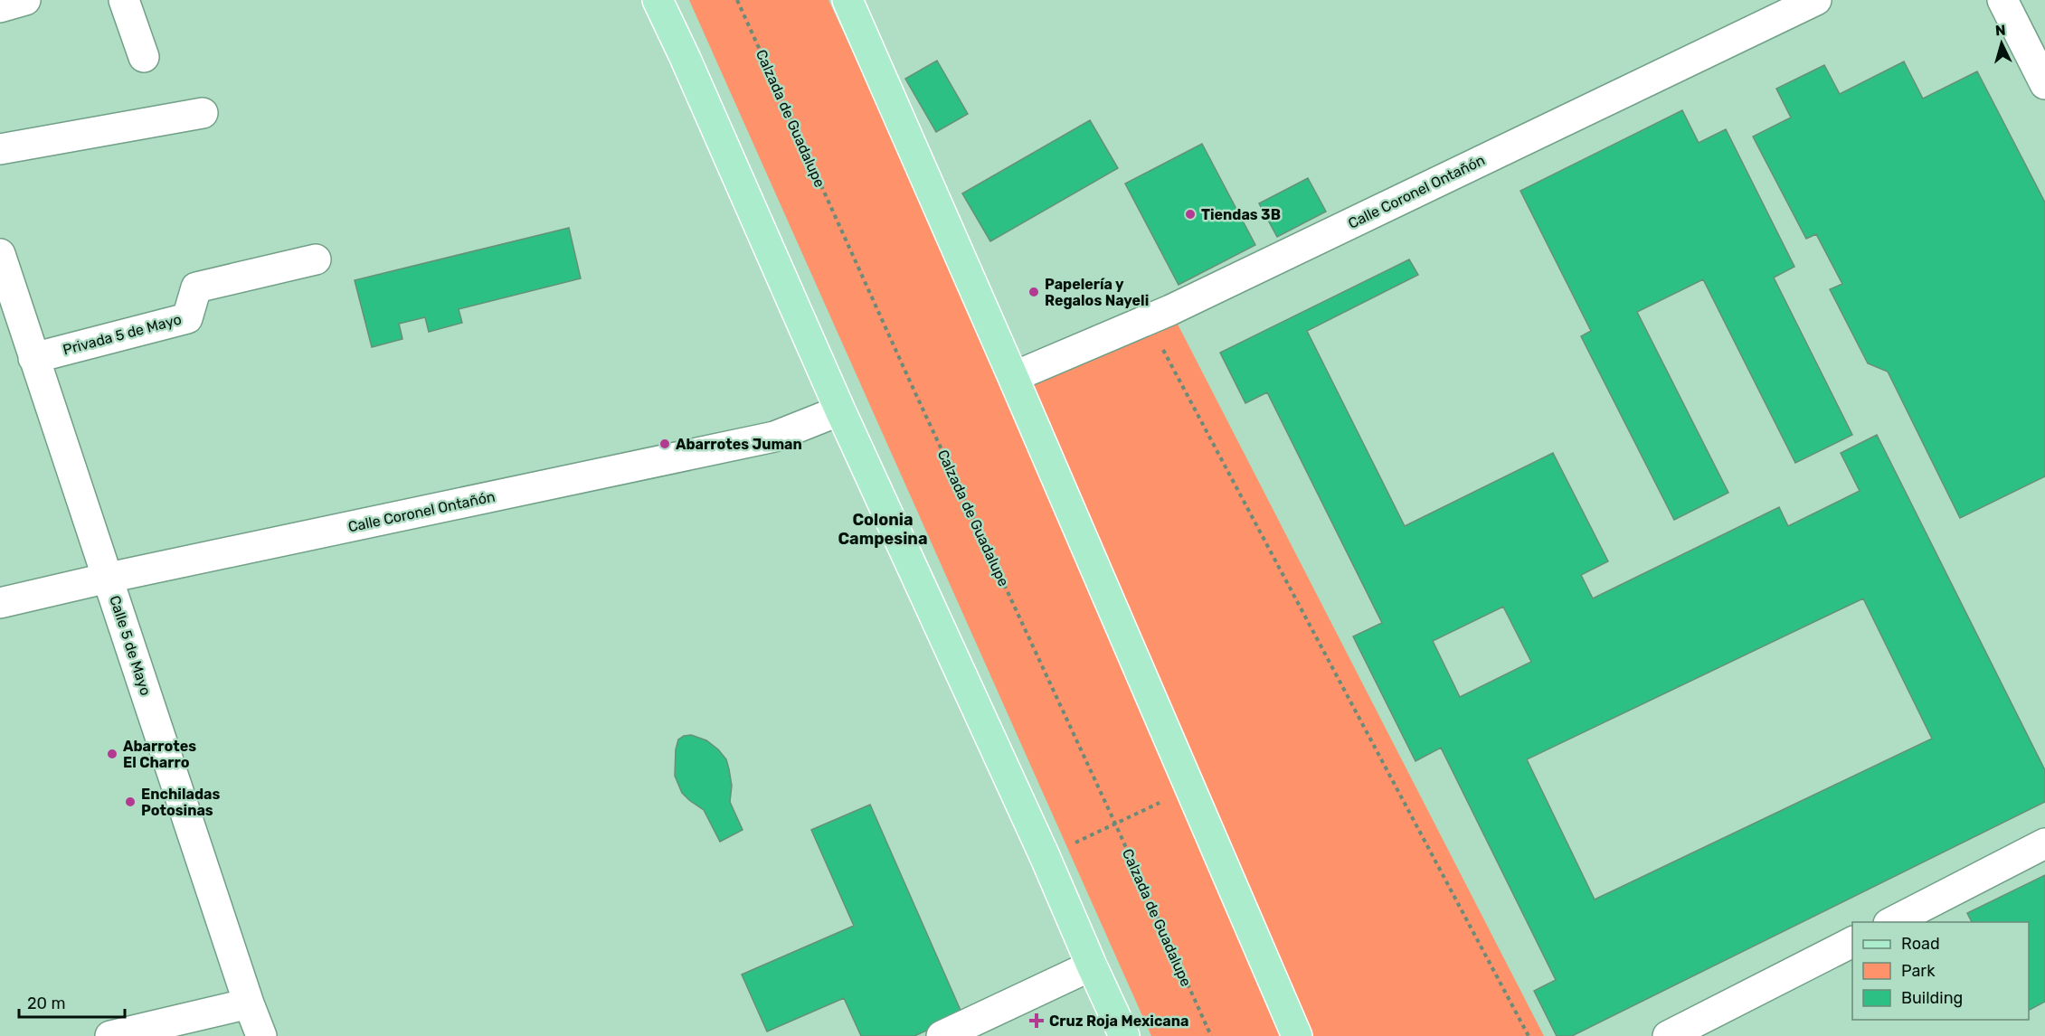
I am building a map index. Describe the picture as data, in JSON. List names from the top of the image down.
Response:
{
  "streets": {
    "street": ["Calle Coronel Ontañón", "Privada 5 de Mayo", "Calle 5 de Mayo"],
    "path": ["Calzada de Guadalupe"]
  },
  "crossings": [
    ["Calle Coronel Ontañón", "Calle 5 de Mayo"],
    ["Privada 5 de Mayo", "Calle 5 de Mayo"]
  ],
  "districts": ["Colonia Campesina"],
  "places": {
    "other": [
      "Tiendas 3B",
      "Papelería y Regalos Nayeli",
      "Abarrotes Juman",
      "Abarrotes El Charro",
      "Enchiladas Potosinas"
    ],
    "health": ["Cruz Roja Mexicana"]
  },
  "legend": ["Road", "Park", "Building"],
  "scale_bar": "20 m",
  "north": "top"
}
